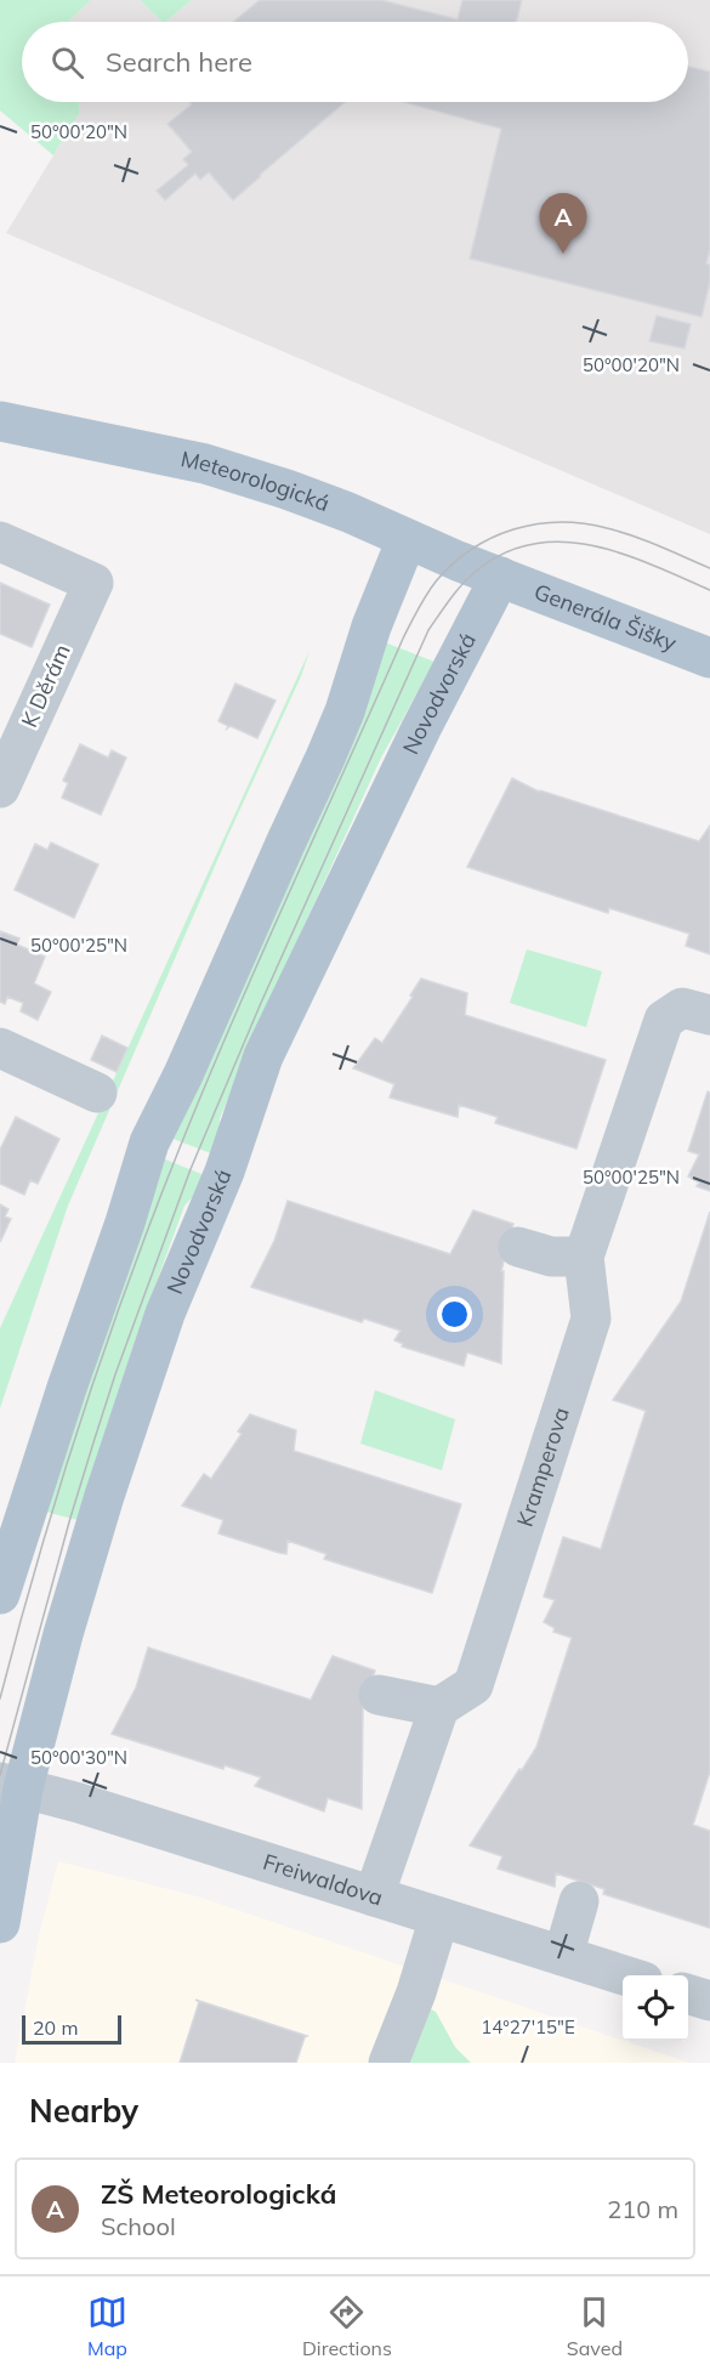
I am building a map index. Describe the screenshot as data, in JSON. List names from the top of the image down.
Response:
{
  "streets": {
    "main road": ["Meteorologická", "Generála Šišky", "Novodvorská"],
    "street": ["K Děrám", "Kramperova", "Freiwaldova"]
  },
  "crossings": [
    ["Meteorologická", "Generála Šišky"],
    ["Meteorologická", "Novodvorská"],
    ["Generála Šišky", "Novodvorská"],
    ["Novodvorská", "Freiwaldova"]
  ],
  "scale_bar": "20 m",
  "page": {
    "search": "Search here",
    "pins": "A",
    "scale": "20 m",
    "heading": "Nearby",
    "list": [
      {
        "mark": "A",
        "name": "ZŠ Meteorologická",
        "note": "School",
        "value": "210 m"
      }
    ],
    "nav": ["Map", "Directions", "Saved"]
  },
  "coordinates": [
    "50°00'20\"N",
    "50°00'25\"N",
    "50°00'30\"N",
    "14°27'15\"E"
  ]
}
